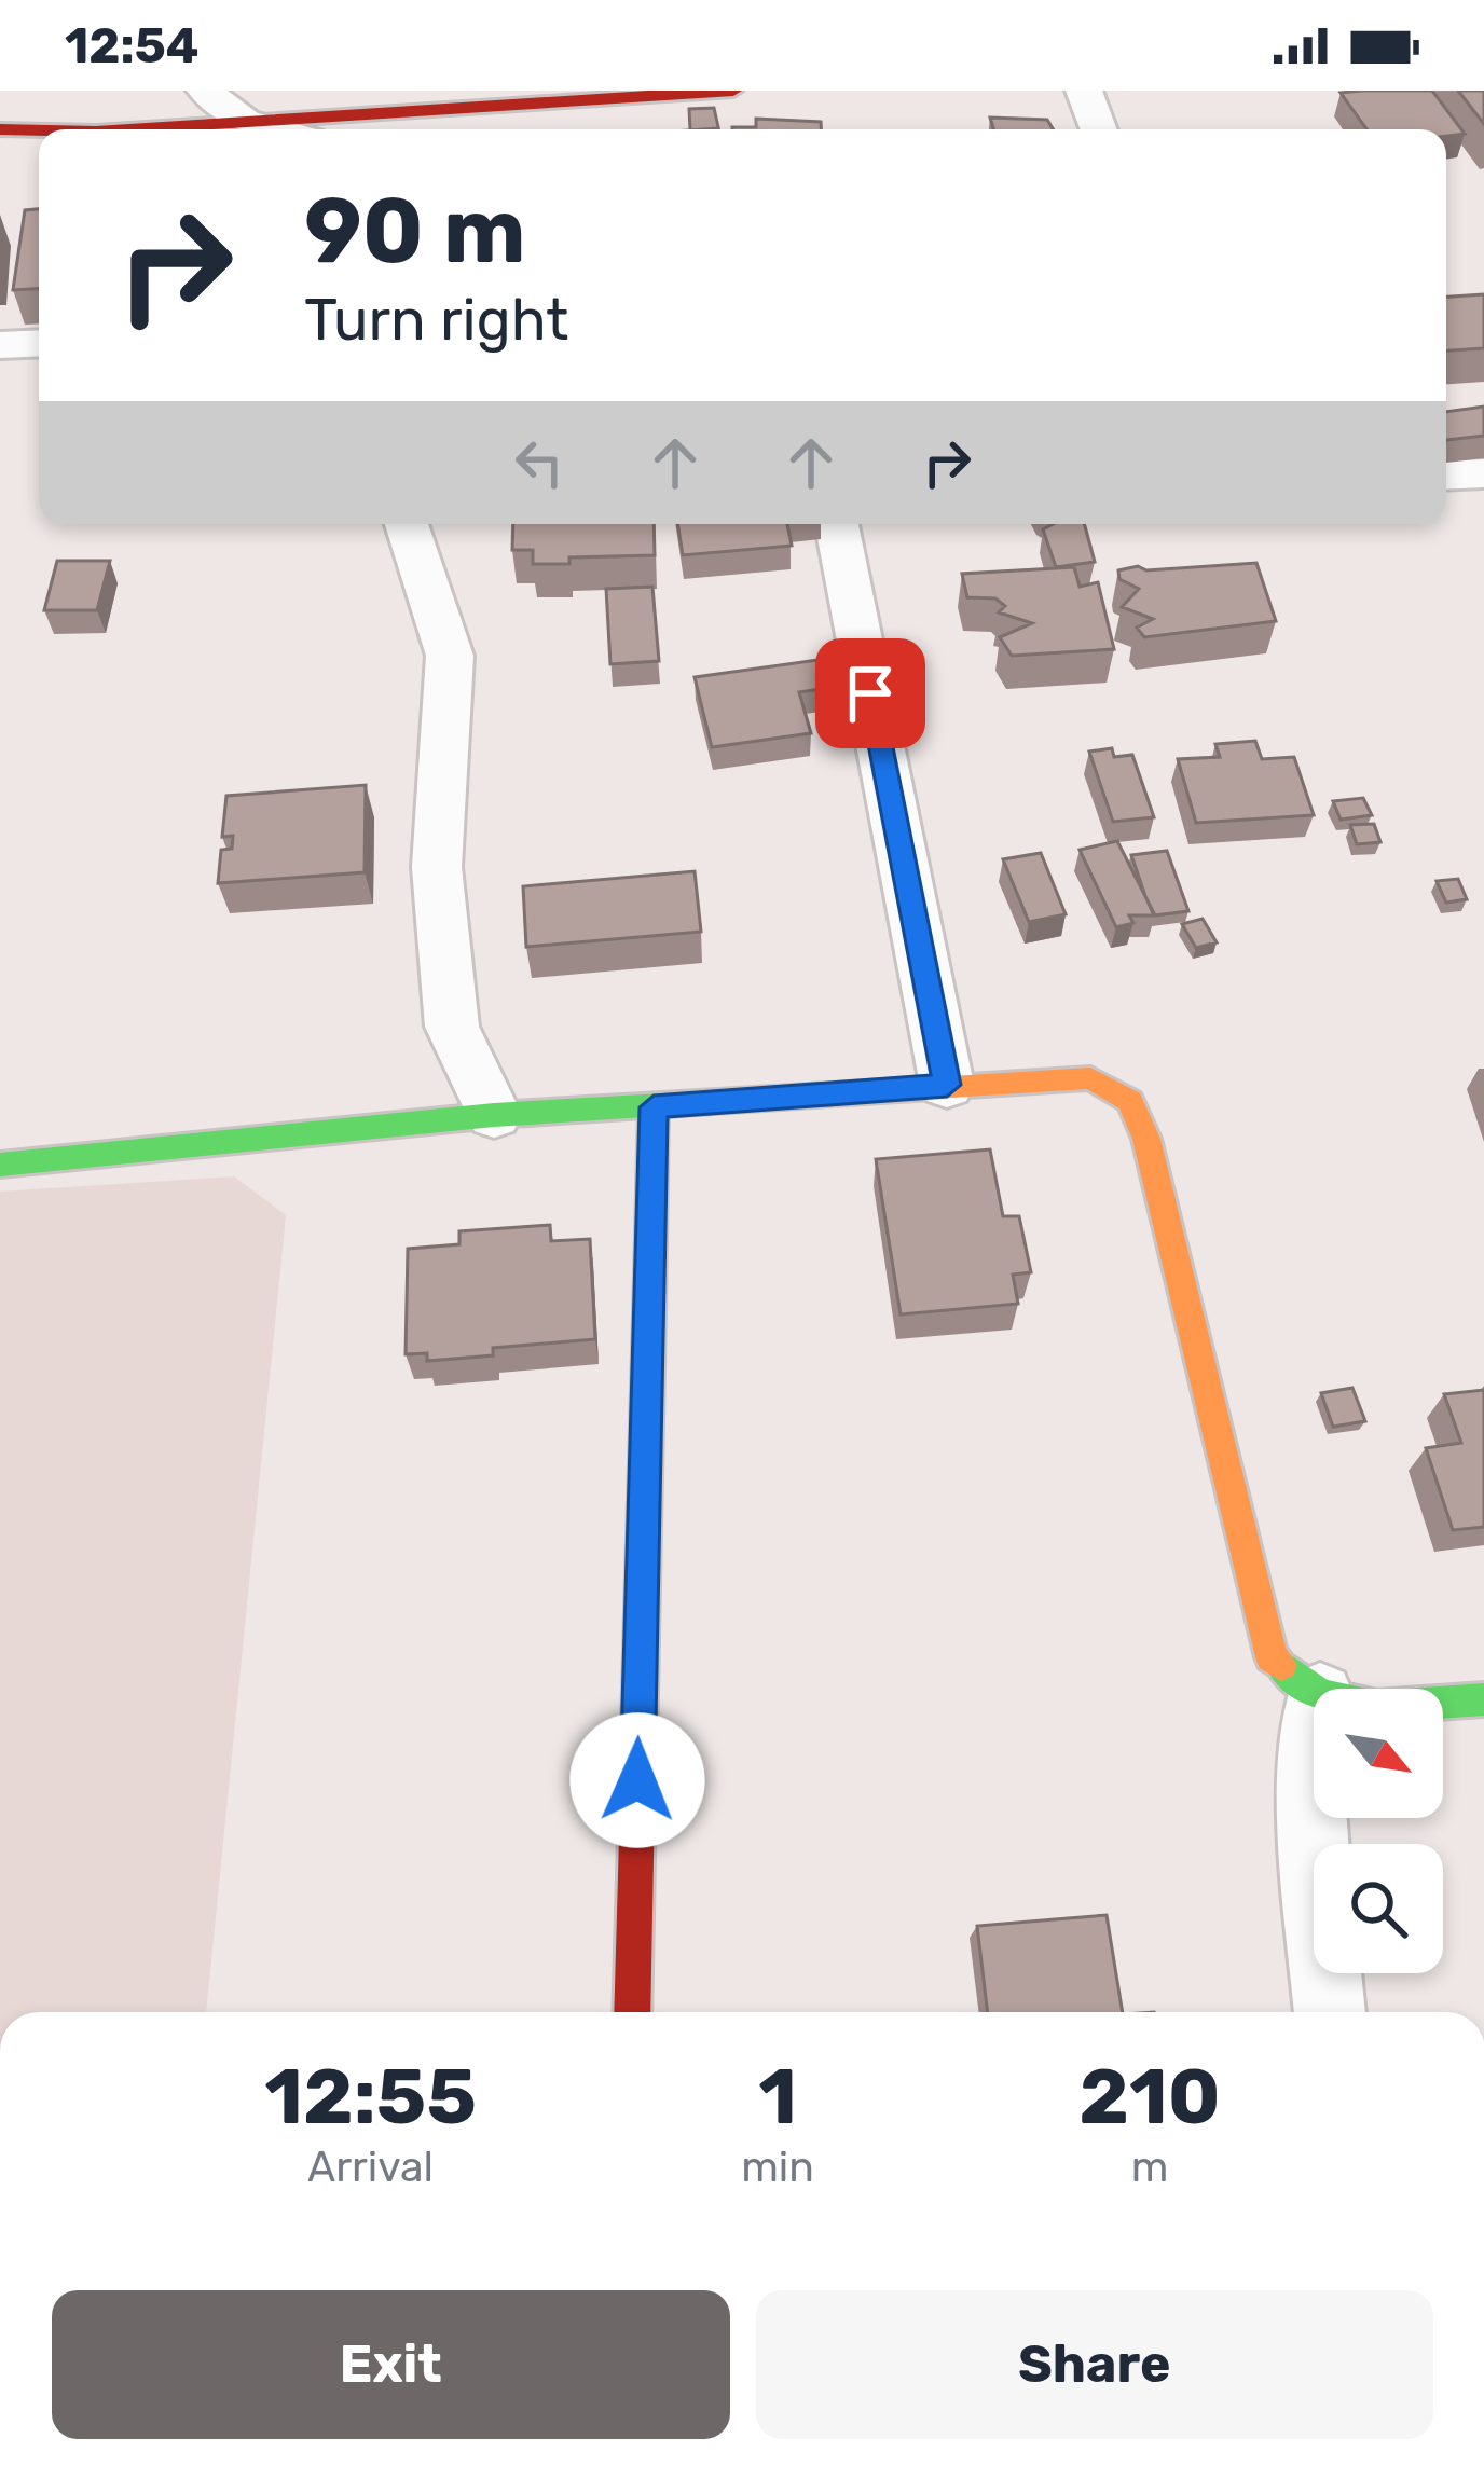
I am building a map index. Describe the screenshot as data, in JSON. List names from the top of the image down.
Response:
{
  "north": "bottom right",
  "page": {
    "status": "12:54",
    "turn": ["90 m", "Turn right"],
    "eta": [
      "12:55",
      "Arrival",
      "1",
      "min",
      "210",
      "m"
    ],
    "buttons": ["Exit", "Share"]
  }
}
